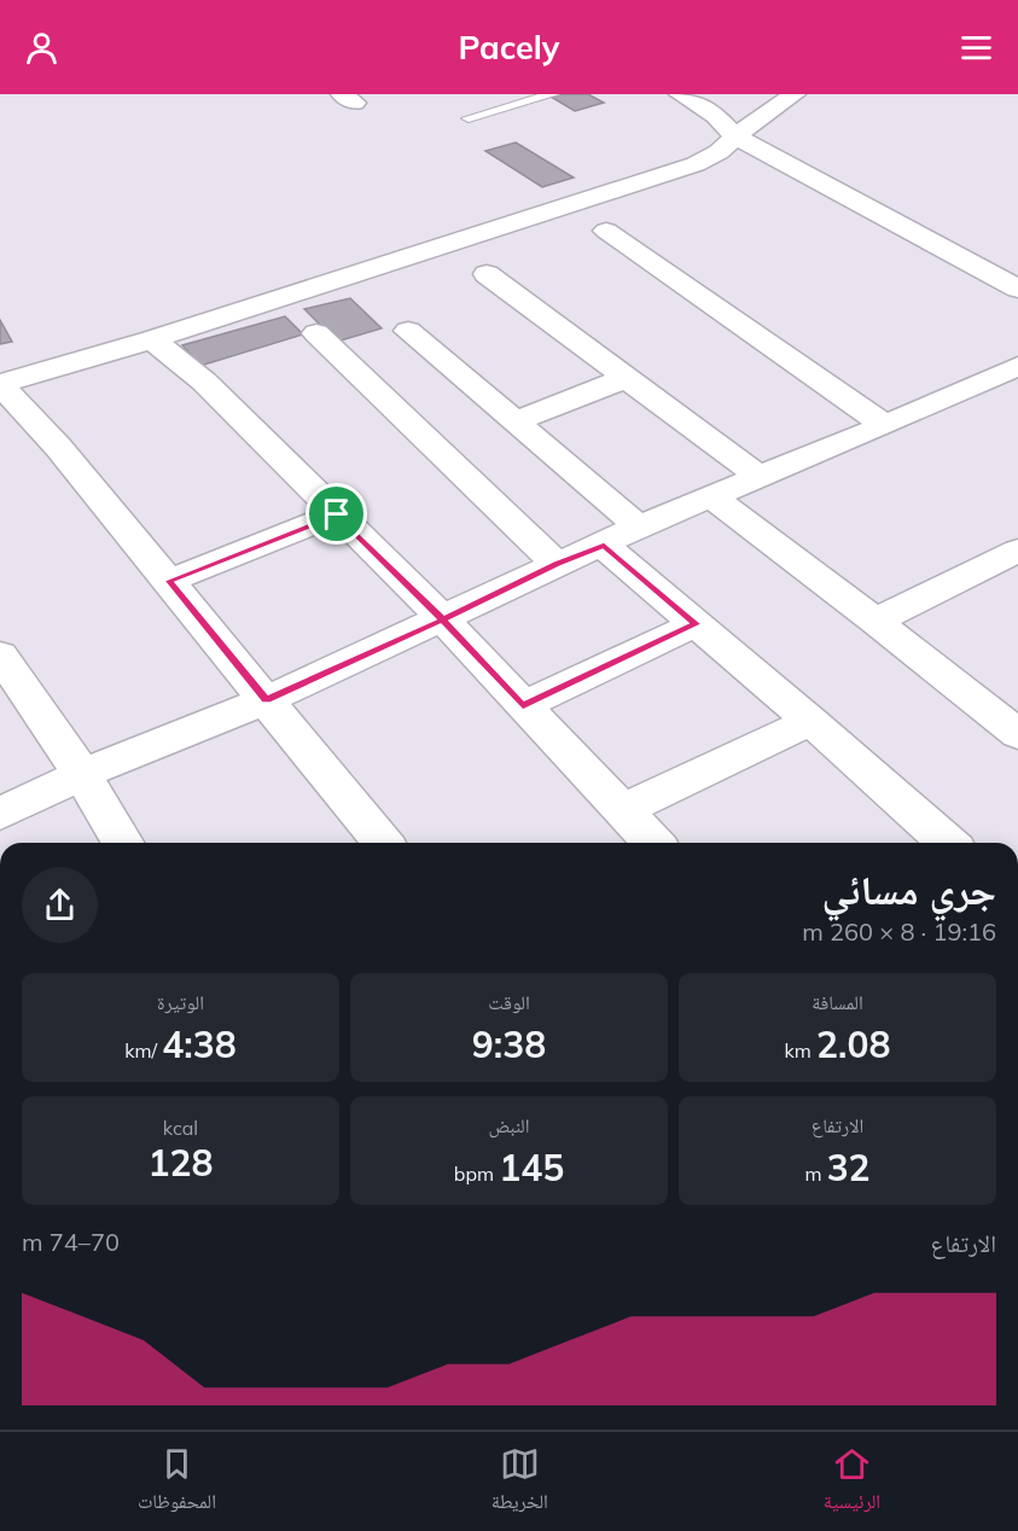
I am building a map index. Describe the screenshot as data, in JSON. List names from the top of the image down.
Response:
{
  "page": {
    "header": "Pacely",
    "heading": ["جري مسائي", "19:16 · 8 × 260 m"],
    "stats": [
      ["المسافة", "2.08 km"],
      ["الوقت", "9:38"],
      ["الوتيرة", "4:38 /km"],
      ["الارتفاع", "32 m"],
      ["النبض", "145 bpm"],
      ["kcal", "128"]
    ],
    "chart": ["الارتفاع", "70–74 m"],
    "tabs": ["الرئيسية", "الخريطة", "المحفوظات"]
  }
}
